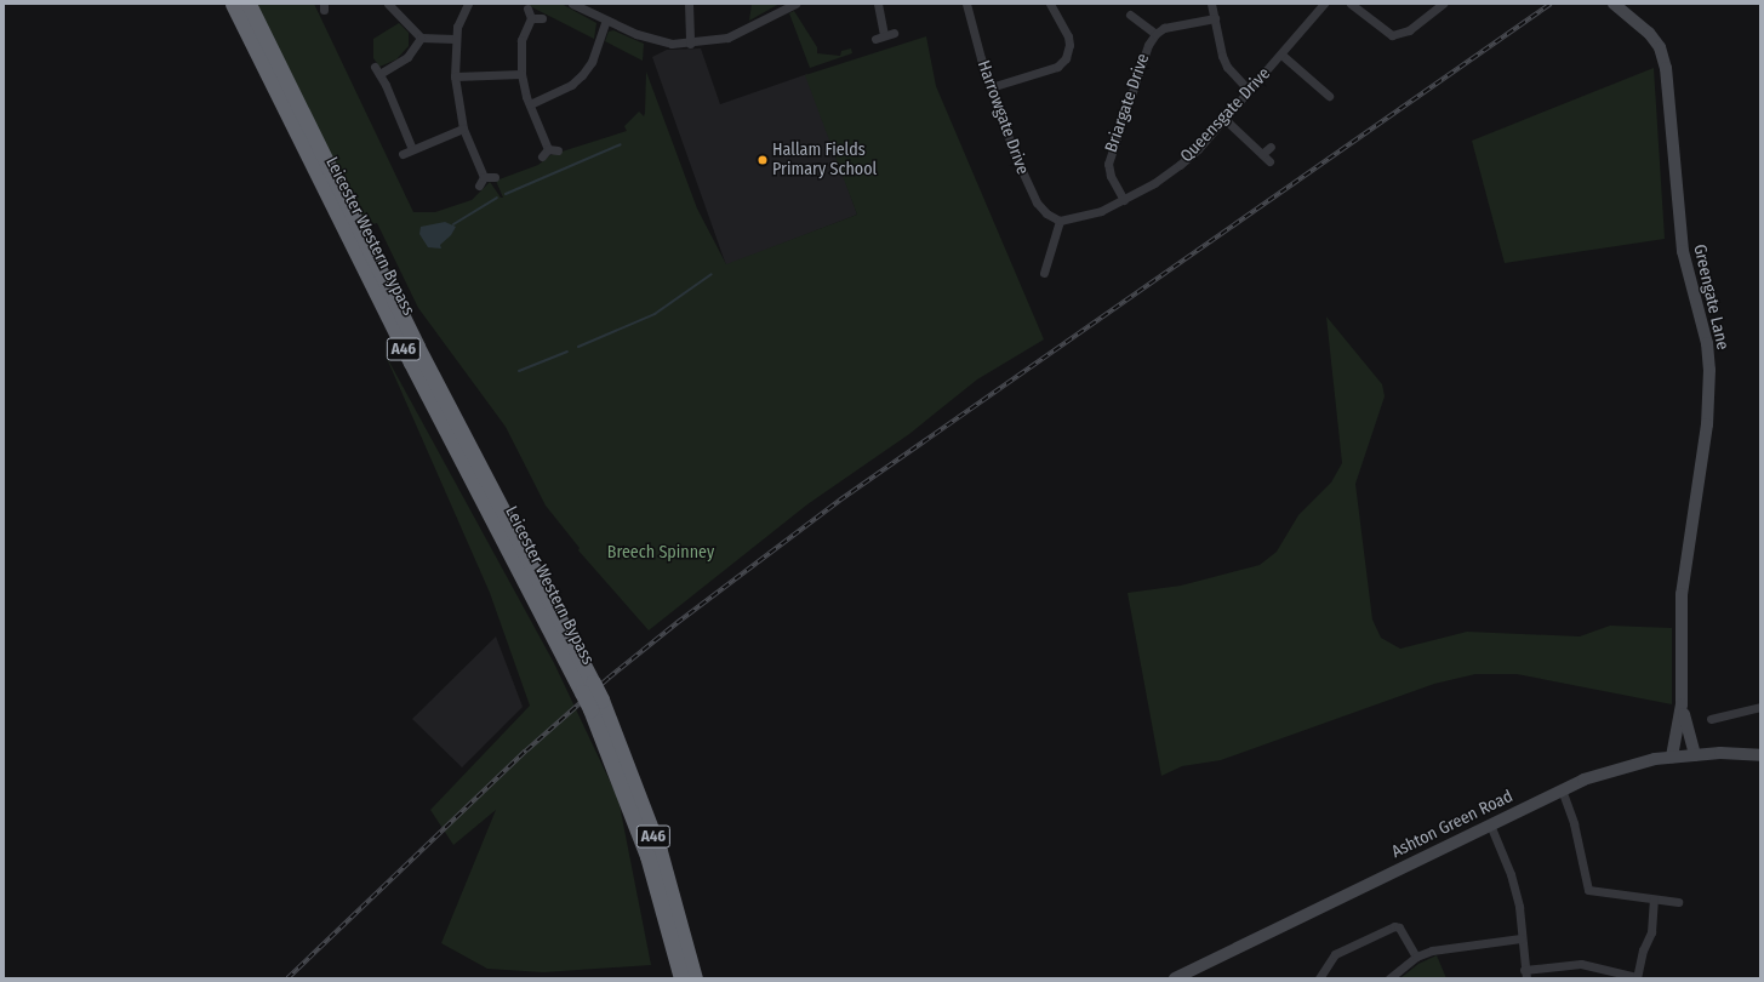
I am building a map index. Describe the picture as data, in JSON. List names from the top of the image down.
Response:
{
  "streets": {
    "highway": ["Leicester Western Bypass", "A46"],
    "street": [
      "Briargate Drive",
      "Queensgate Drive",
      "Harrowgate Drive",
      "Greengate Lane",
      "Ashton Green Road"
    ]
  },
  "crossings": [
    ["Briargate Drive", "Queensgate Drive"],
    ["Queensgate Drive", "Harrowgate Drive"],
    ["Leicester Western Bypass", "A46"],
    ["Greengate Lane", "Ashton Green Road"]
  ],
  "parks": ["Breech Spinney"],
  "places": ["Hallam Fields Primary School"]
}
